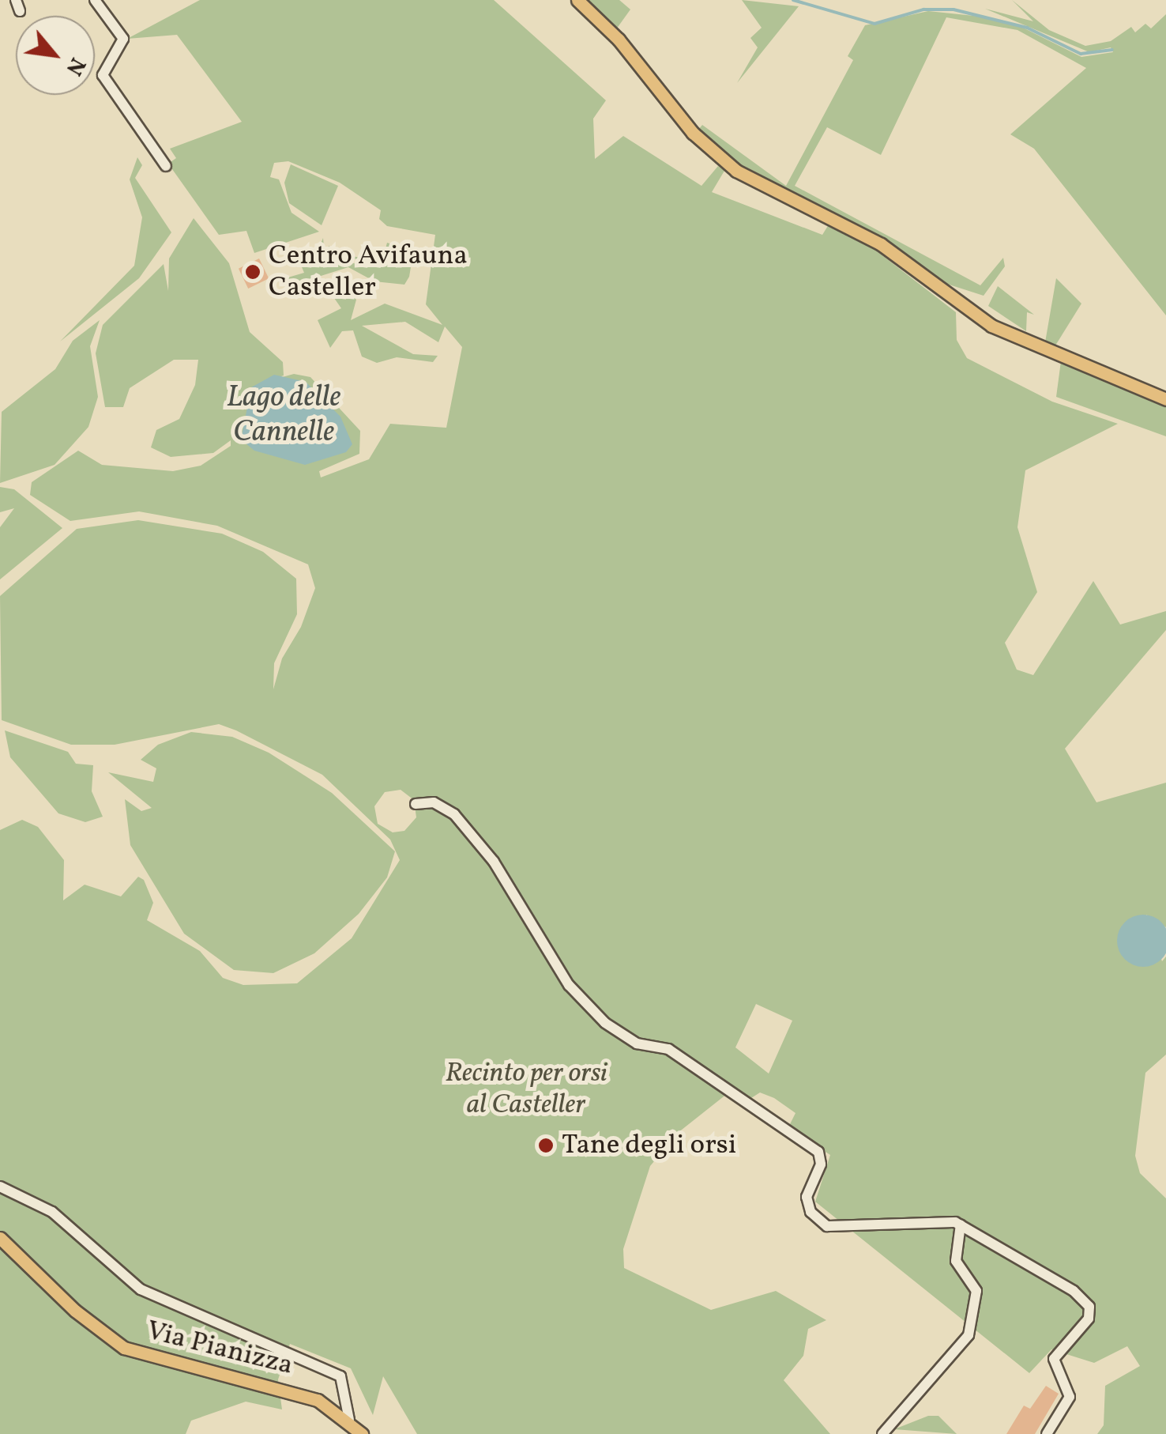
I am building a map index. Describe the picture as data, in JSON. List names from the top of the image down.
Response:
{
  "streets": {
    "main road": ["Via Pianizza"]
  },
  "water": ["Lago delle Cannelle"],
  "parks": ["Recinto per orsi al Casteller"],
  "places": ["Centro Avifauna Casteller", "Tane degli orsi"],
  "north": "bottom right"
}
